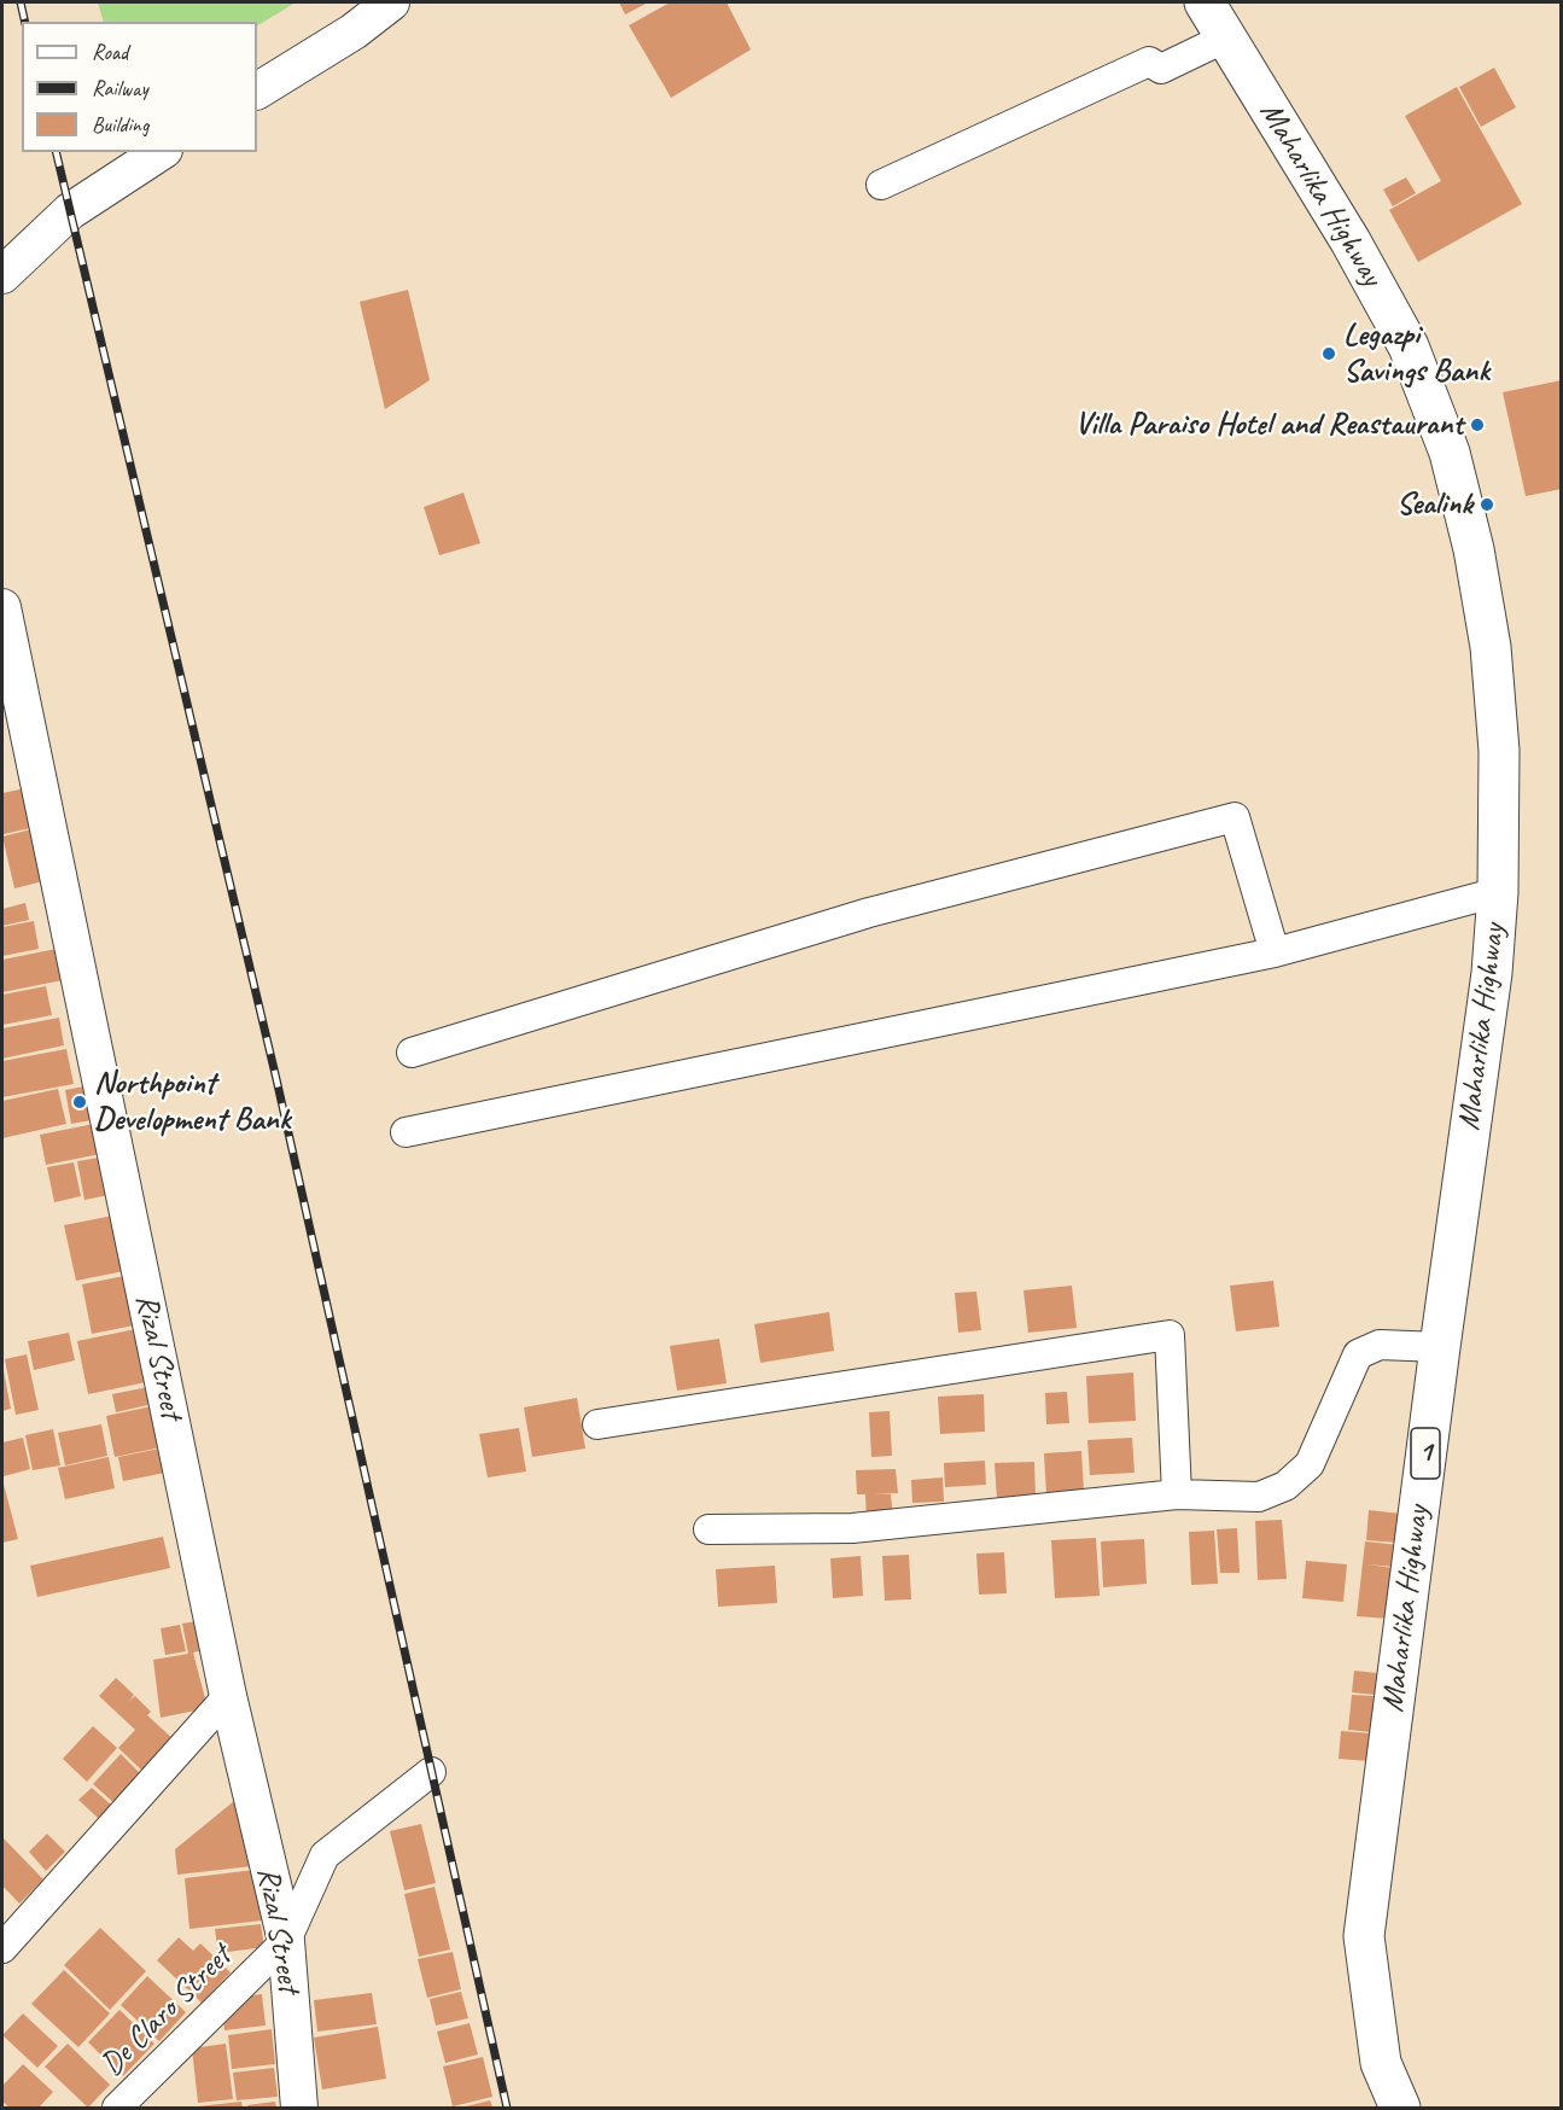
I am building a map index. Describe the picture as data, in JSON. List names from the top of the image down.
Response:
{
  "streets": {
    "highway": ["Maharlika Highway", "1"],
    "street": ["Rizal Street", "De Claro Street"]
  },
  "crossings": [
    ["Rizal Street", "De Claro Street"]
  ],
  "places": [
    "Legazpi Savings Bank",
    "Villa Paraiso Hotel and Reastaurant",
    "Sealink",
    "Northpoint Development Bank"
  ],
  "legend": ["Road", "Railway", "Building"]
}
